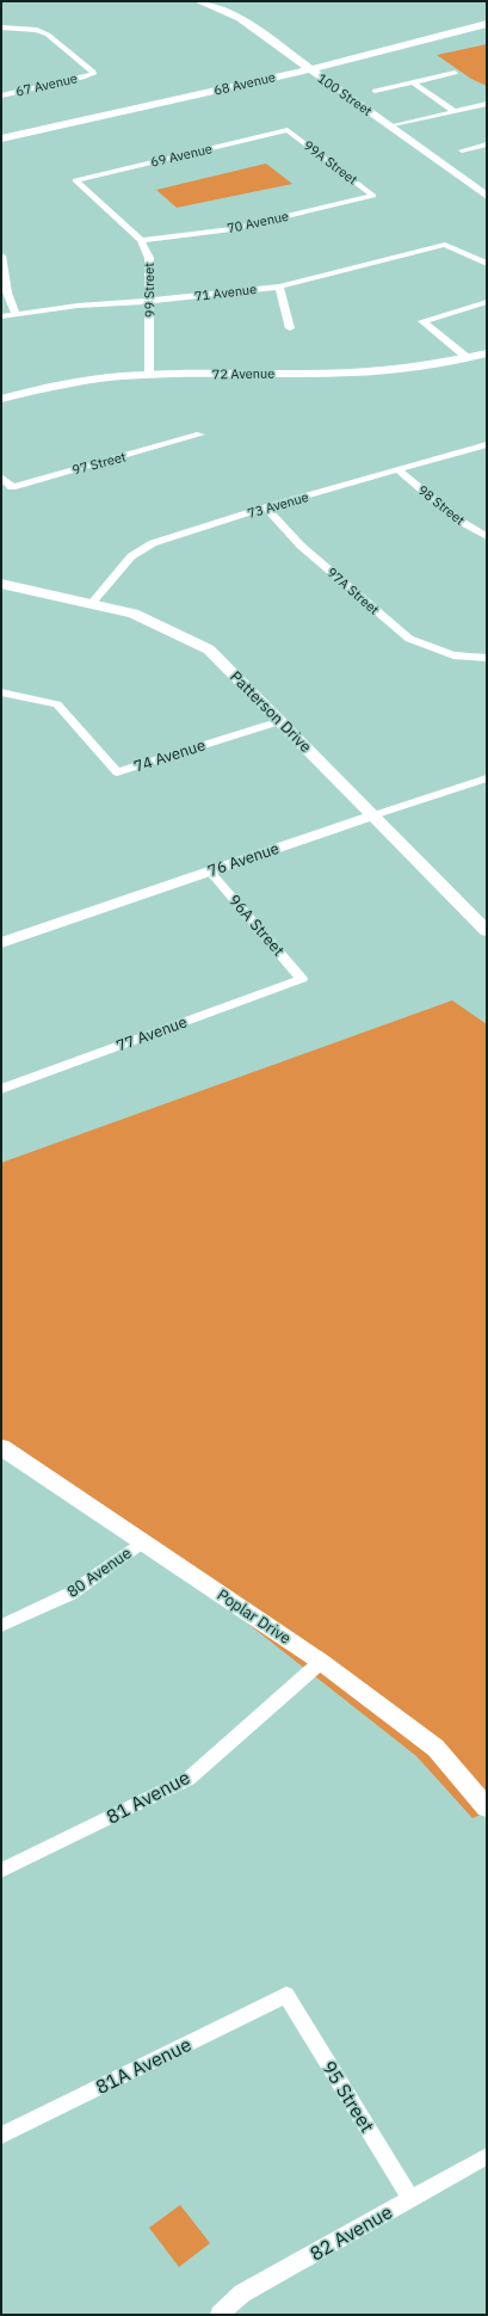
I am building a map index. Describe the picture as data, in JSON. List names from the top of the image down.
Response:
{
  "streets": {
    "street": [
      "68 Avenue",
      "67 Avenue",
      "100 Street",
      "69 Avenue",
      "99A Street",
      "70 Avenue",
      "99 Street",
      "71 Avenue",
      "72 Avenue",
      "97 Street",
      "73 Avenue",
      "98 Street",
      "97A Street",
      "Patterson Drive",
      "74 Avenue",
      "76 Avenue",
      "96A Street",
      "77 Avenue",
      "80 Avenue",
      "Poplar Drive",
      "81 Avenue",
      "81A Avenue",
      "95 Street",
      "82 Avenue"
    ]
  },
  "crossings": [
    ["68 Avenue", "100 Street"],
    ["69 Avenue", "99A Street"],
    ["69 Avenue", "99 Street"],
    ["99A Street", "70 Avenue"],
    ["70 Avenue", "99 Street"],
    ["99 Street", "71 Avenue"],
    ["99 Street", "72 Avenue"],
    ["73 Avenue", "98 Street"],
    ["73 Avenue", "97A Street"],
    ["73 Avenue", "Patterson Drive"],
    ["Patterson Drive", "74 Avenue"],
    ["Patterson Drive", "76 Avenue"],
    ["76 Avenue", "96A Street"],
    ["96A Street", "77 Avenue"],
    ["80 Avenue", "Poplar Drive"],
    ["Poplar Drive", "81 Avenue"],
    ["81A Avenue", "95 Street"],
    ["95 Street", "82 Avenue"]
  ]
}
